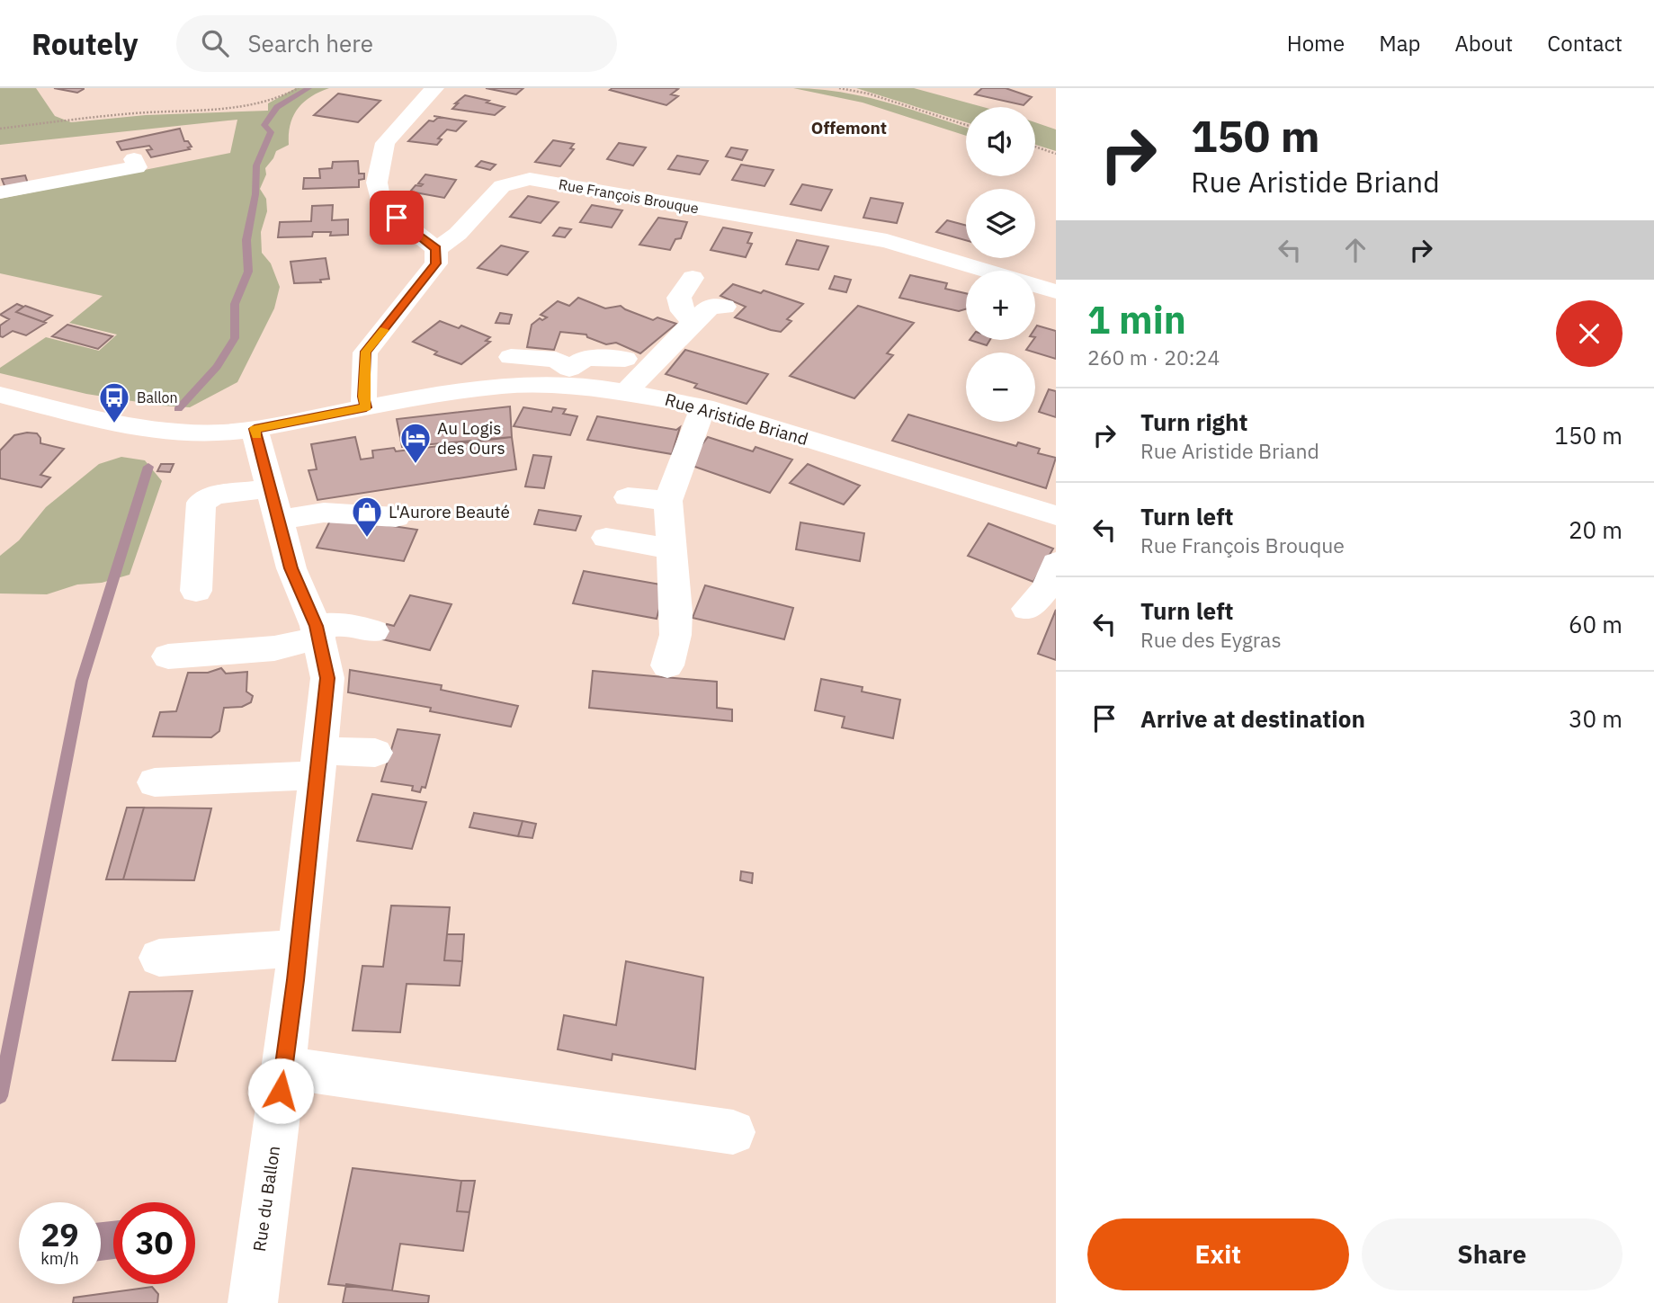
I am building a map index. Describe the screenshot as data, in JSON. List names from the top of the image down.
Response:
{
  "streets": {
    "street": ["Rue François Brouque", "Rue Aristide Briand", "Rue du Ballon"]
  },
  "crossings": [
    ["Rue Aristide Briand", "Rue du Ballon"]
  ],
  "districts": ["Offemont"],
  "places": {
    "bus stop": ["Ballon"],
    "hotel": ["Au Logis des Ours"],
    "shop": ["L'Aurore Beauté"]
  },
  "page": {
    "header": "Routely",
    "search": "Search here",
    "nav": [
      "Home",
      "Map",
      "About",
      "Contact"
    ],
    "turn": ["150 m", "Rue Aristide Briand"],
    "map_buttons": ["+", "−"],
    "heading": ["1 min", "260 m · 20:24"],
    "list": [
      {
        "name": "Turn right",
        "note": "Rue Aristide Briand",
        "value": "150 m"
      },
      {
        "name": "Turn left",
        "note": "Rue François Brouque",
        "value": "20 m"
      },
      {
        "name": "Turn left",
        "note": "Rue des Eygras",
        "value": "60 m"
      },
      {
        "name": "Arrive at destination",
        "value": "30 m"
      }
    ],
    "speed": "29 km/h",
    "limit": "30",
    "buttons": ["Exit", "Share"]
  }
}
